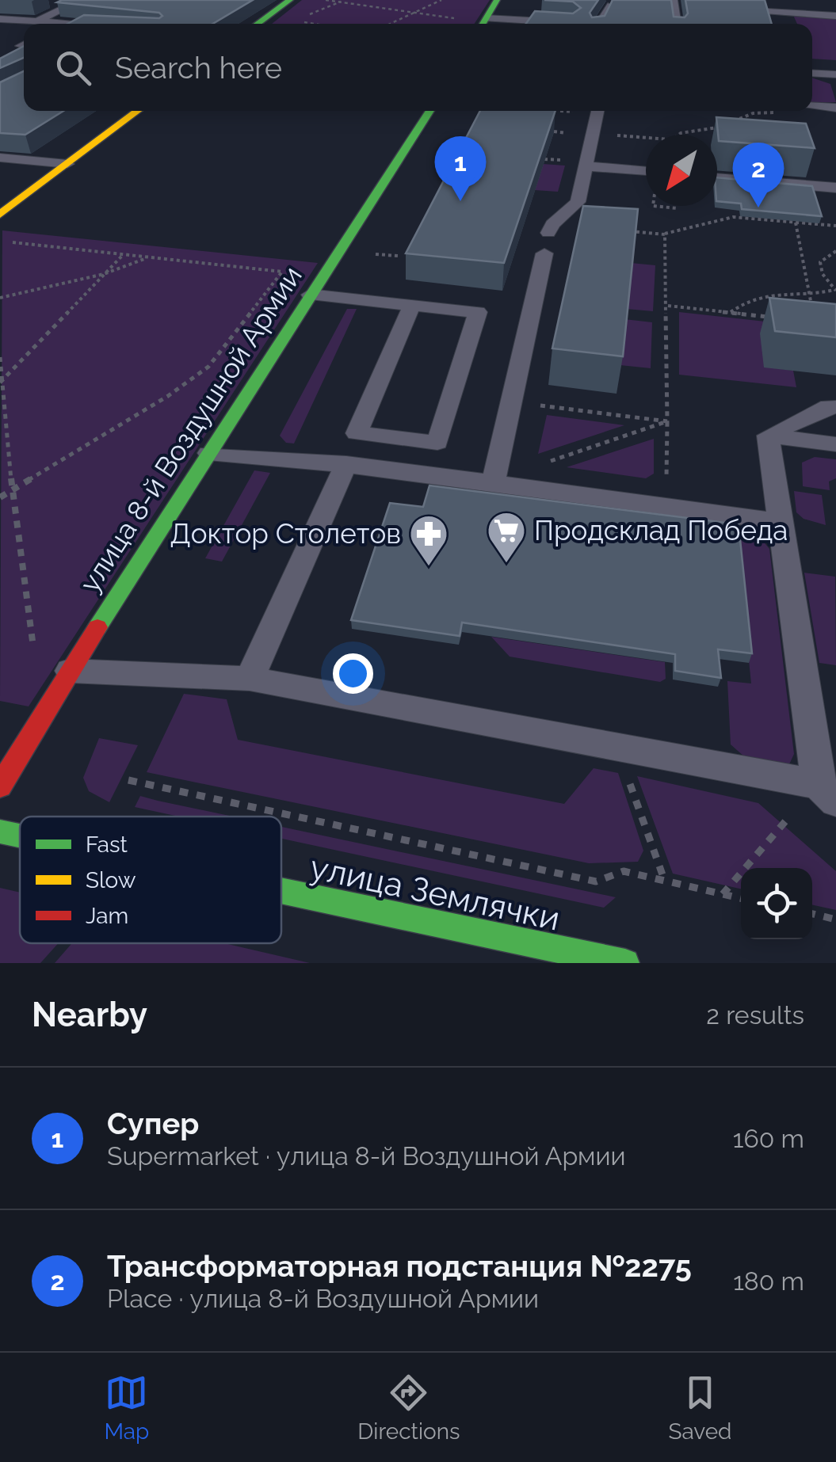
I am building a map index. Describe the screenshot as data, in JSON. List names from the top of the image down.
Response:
{
  "streets": {
    "street": ["улица 8-й Воздушной Армии", "улица Землячки"]
  },
  "places": {
    "supermarket": ["Продсклад Победа"],
    "pharmacy": ["Доктор Столетов"]
  },
  "legend": ["Fast", "Slow", "Jam"],
  "north": "bottom left",
  "page": {
    "search": "Search here",
    "pins": ["1", "2"],
    "heading": ["Nearby", "2 results"],
    "list": [
      {
        "mark": "1",
        "name": "Супер",
        "note": "Supermarket · улица 8-й Воздушной Армии",
        "value": "160 m"
      },
      {
        "mark": "2",
        "name": "Трансформаторная подстанция №2275",
        "note": "Place · улица 8-й Воздушной Армии",
        "value": "180 m"
      }
    ],
    "nav": ["Map", "Directions", "Saved"]
  }
}
